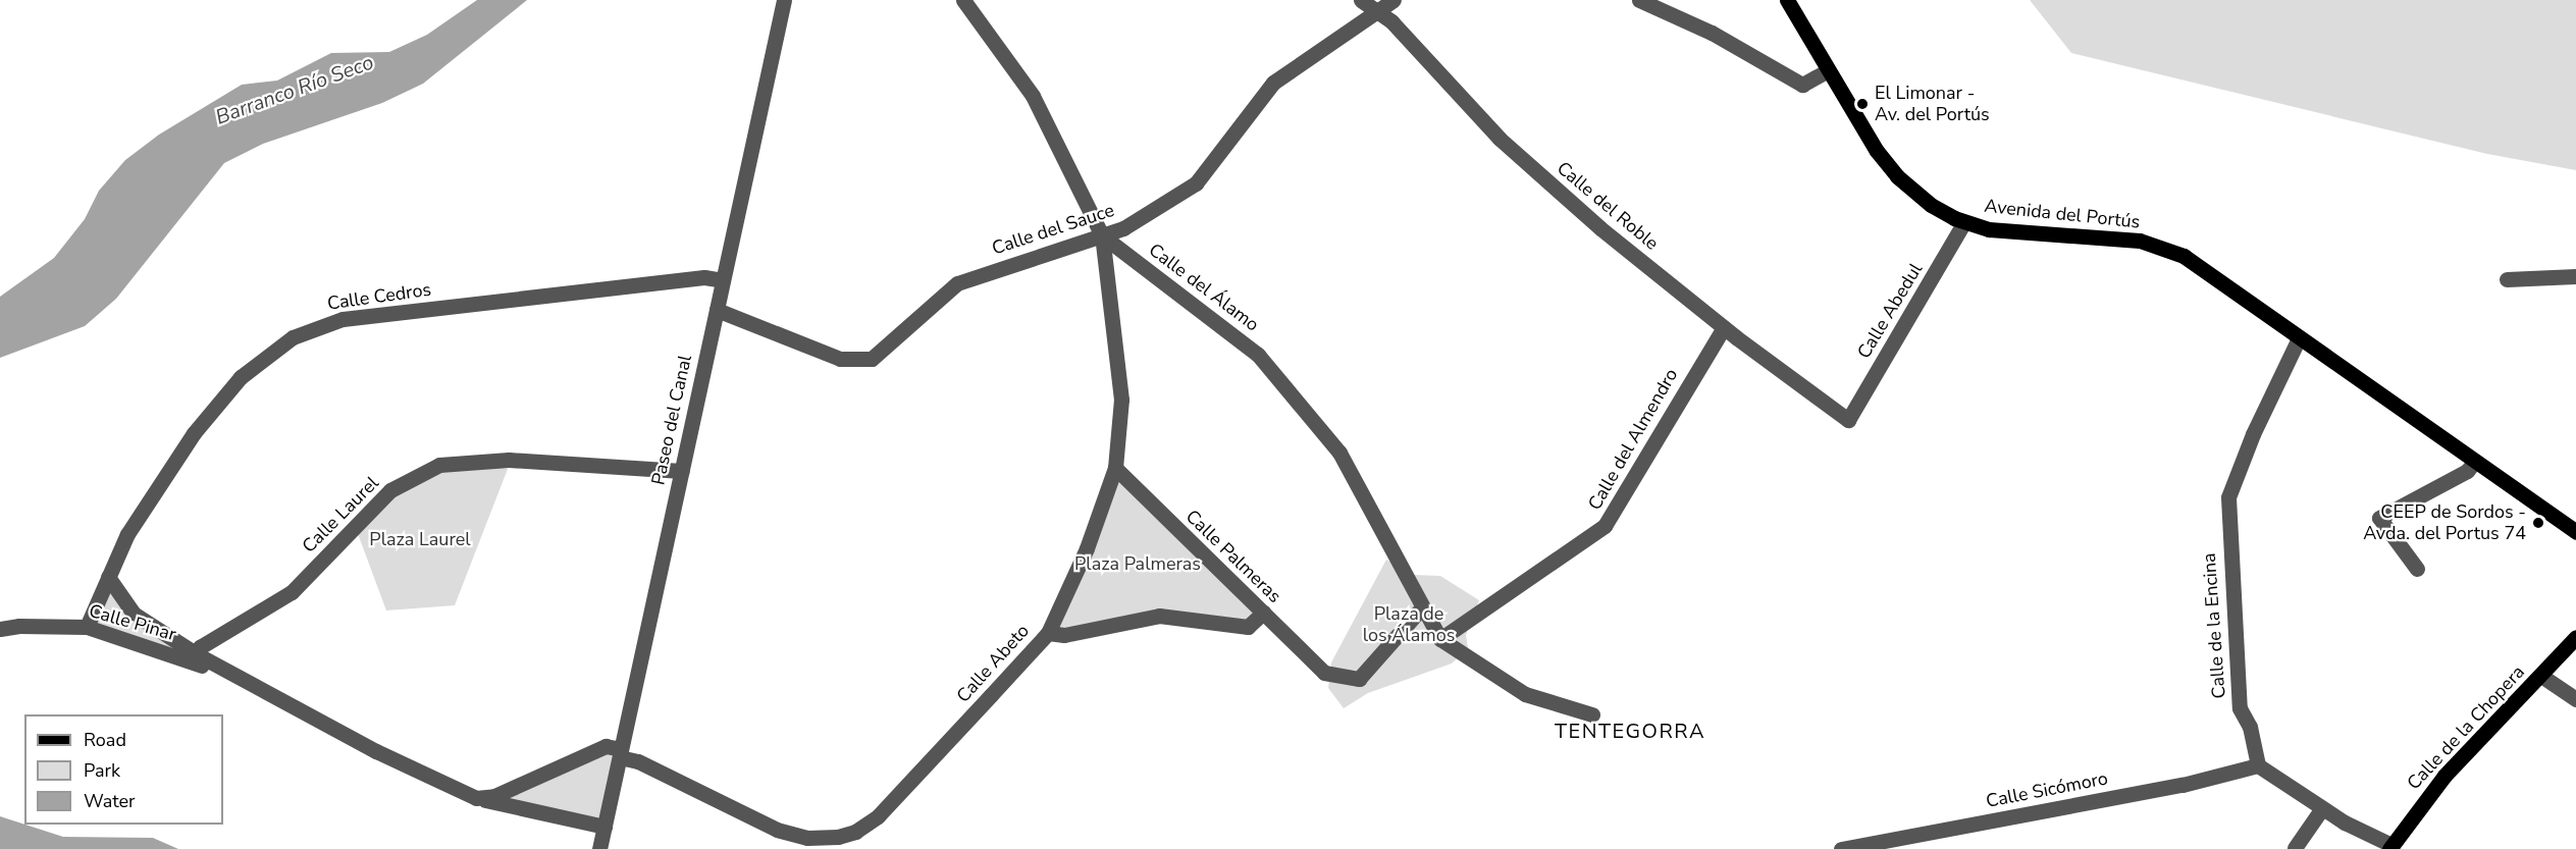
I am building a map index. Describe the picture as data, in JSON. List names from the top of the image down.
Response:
{
  "streets": {
    "main road": ["Avenida del Portús", "Calle de la Chopera"],
    "street": [
      "Calle del Roble",
      "Calle del Sauce",
      "Calle del Álamo",
      "Calle Cedros",
      "Calle Abedul",
      "Paseo del Canal",
      "Calle del Almendro",
      "Calle Laurel",
      "Calle Palmeras",
      "Calle Pinar",
      "Calle de la Encina",
      "Calle Abeto",
      "Calle Sicómoro"
    ]
  },
  "crossings": [
    ["Calle del Roble", "Calle del Sauce"],
    ["Calle del Roble", "Calle Abedul"],
    ["Calle del Roble", "Calle del Almendro"],
    ["Avenida del Portús", "Calle Abedul"],
    ["Avenida del Portús", "Calle de la Encina"],
    ["Calle del Sauce", "Calle del Álamo"],
    ["Calle del Sauce", "Paseo del Canal"],
    ["Calle del Sauce", "Calle Abeto"],
    ["Calle del Álamo", "Calle Palmeras"],
    ["Calle del Álamo", "Calle Abeto"],
    ["Calle Cedros", "Paseo del Canal"],
    ["Calle Cedros", "Calle Pinar"],
    ["Paseo del Canal", "Calle Laurel"],
    ["Paseo del Canal", "Calle Pinar"],
    ["Paseo del Canal", "Calle Abeto"],
    ["Calle Laurel", "Calle Pinar"],
    ["Calle Palmeras", "Calle Abeto"],
    ["Calle de la Encina", "Calle Sicómoro"]
  ],
  "districts": ["TENTEGORRA"],
  "water": ["Barranco Río Seco"],
  "parks": ["Plaza Laurel", "Plaza Palmeras", "Plaza de los Álamos"],
  "places": ["El Limonar - Av. del Portús", "CEEP de Sordos - Avda. del Portus 74"],
  "legend": ["Road", "Park", "Water"]
}
